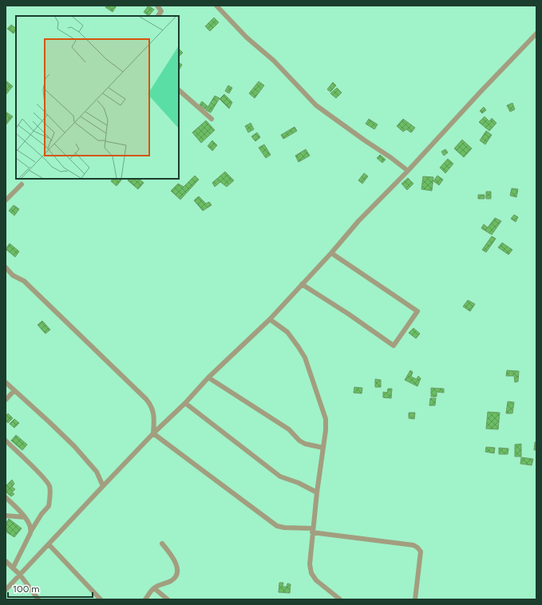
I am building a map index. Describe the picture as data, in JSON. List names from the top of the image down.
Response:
{
  "scale_bar": "100 m"
}
